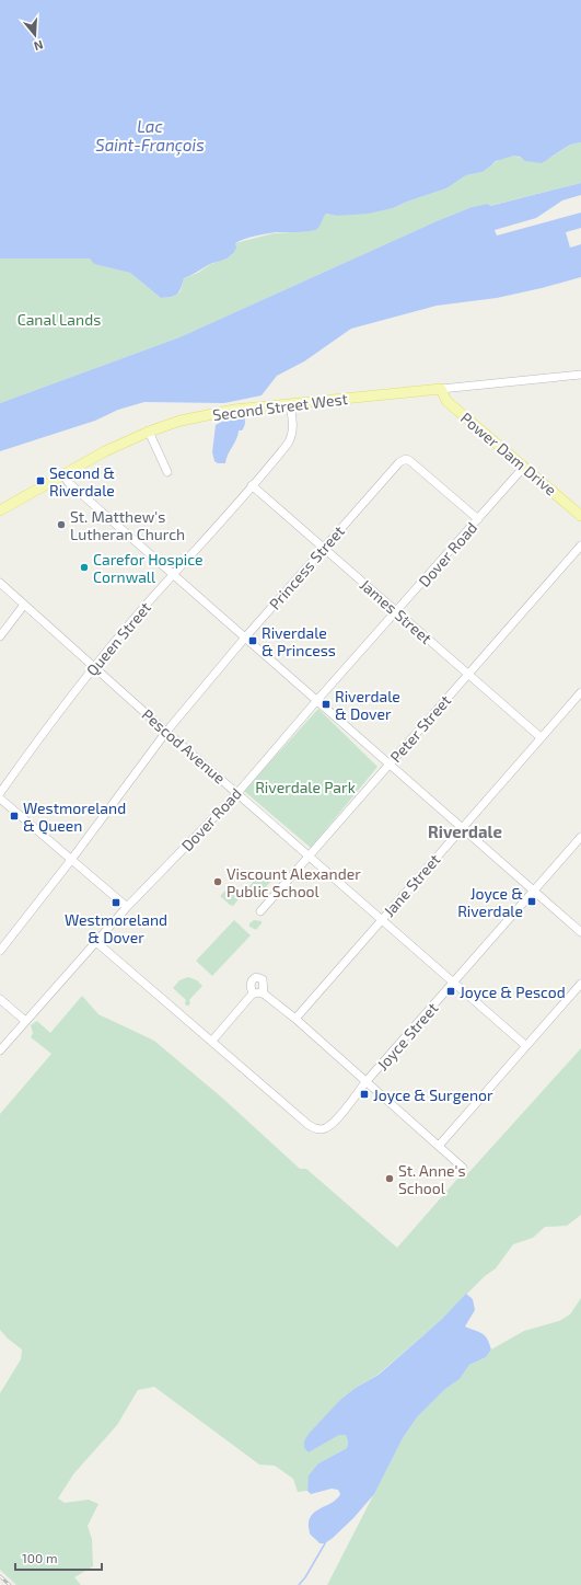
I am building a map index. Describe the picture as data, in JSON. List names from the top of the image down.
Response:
{
  "streets": {
    "main road": ["Second Street West", "Power Dam Drive"],
    "street": [
      "Dover Road",
      "Princess Street",
      "James Street",
      "Queen Street",
      "Peter Street",
      "Pescod Avenue",
      "Jane Street",
      "Joyce Street"
    ]
  },
  "crossings": [
    ["Second Street West", "Power Dam Drive"],
    ["Second Street West", "Queen Street"],
    ["Power Dam Drive", "Dover Road"],
    ["Dover Road", "Princess Street"],
    ["Dover Road", "James Street"],
    ["Dover Road", "Pescod Avenue"],
    ["Dover Road", "Joyce Street"],
    ["Princess Street", "James Street"],
    ["Princess Street", "Pescod Avenue"],
    ["James Street", "Queen Street"],
    ["James Street", "Peter Street"],
    ["James Street", "Jane Street"],
    ["Queen Street", "Pescod Avenue"],
    ["Peter Street", "Pescod Avenue"],
    ["Pescod Avenue", "Jane Street"],
    ["Pescod Avenue", "Joyce Street"]
  ],
  "districts": ["Riverdale"],
  "water": ["Lac Saint-François"],
  "parks": ["Canal Lands", "Riverdale Park"],
  "places": {
    "transit": [
      "Second & Riverdale",
      "Riverdale & Princess",
      "Riverdale & Dover",
      "Westmoreland & Queen",
      "Joyce & Riverdale",
      "Westmoreland & Dover",
      "Joyce & Pescod",
      "Joyce & Surgenor"
    ],
    "other": [
      "St. Matthew's Lutheran Church",
      "Carefor Hospice Cornwall",
      "Viscount Alexander Public School",
      "St. Anne's School"
    ]
  },
  "scale_bar": "100 m",
  "north": "bottom"
}
